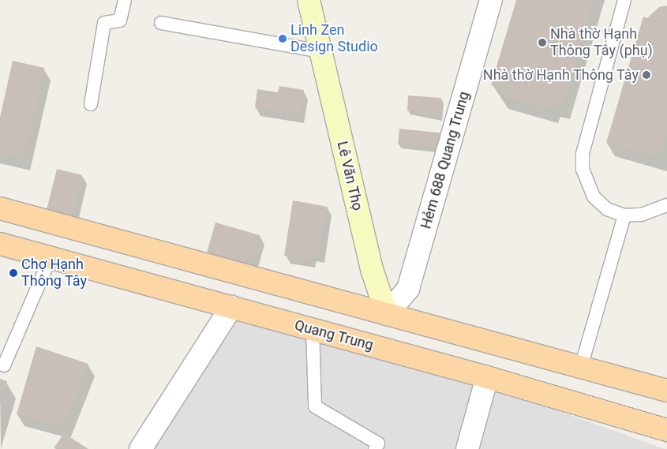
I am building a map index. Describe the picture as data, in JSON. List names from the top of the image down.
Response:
{
  "streets": {
    "main road": ["Lê Văn Thọ", "Quang Trung"],
    "street": ["Hẻm 688 Quang Trung"]
  },
  "crossings": [
    ["Hẻm 688 Quang Trung", "Lê Văn Thọ"],
    ["Lê Văn Thọ", "Quang Trung"]
  ],
  "places": [
    "Linh Zen Design Studio",
    "Nhà thờ Hạnh Thông Tây (phụ)",
    "Nhà thờ Hạnh Thông Tây",
    "Chợ Hạnh Thông Tây"
  ]
}
